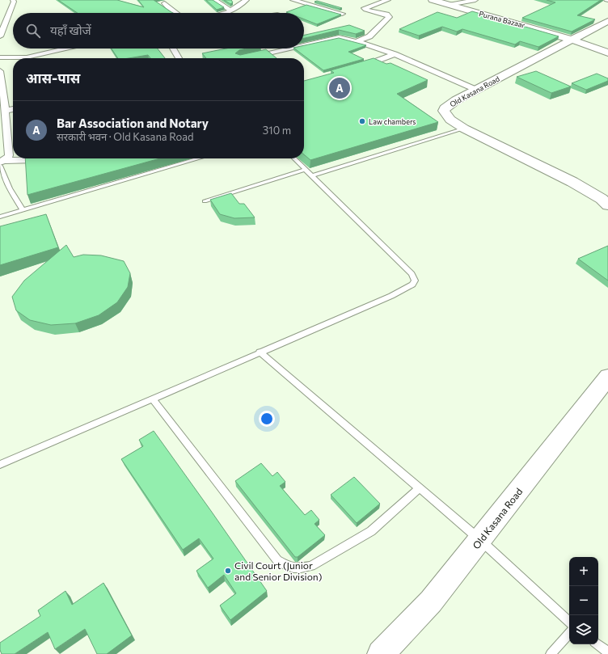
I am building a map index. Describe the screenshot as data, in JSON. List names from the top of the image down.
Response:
{
  "streets": {
    "street": ["Purana Bazaar", "Old Kasana Road"]
  },
  "crossings": [
    ["Purana Bazaar", "Old Kasana Road"]
  ],
  "places": ["Law chambers", "Civil Court (Junior and Senior Division)"],
  "page": {
    "search": "यहाँ खोजें",
    "heading": "आस-पास",
    "pins": "A",
    "list": [
      {
        "mark": "A",
        "name": "Bar Association and Notary",
        "note": "सरकारी भवन · Old Kasana Road",
        "value": "310 m"
      }
    ],
    "map_buttons": ["+", "−"]
  }
}
